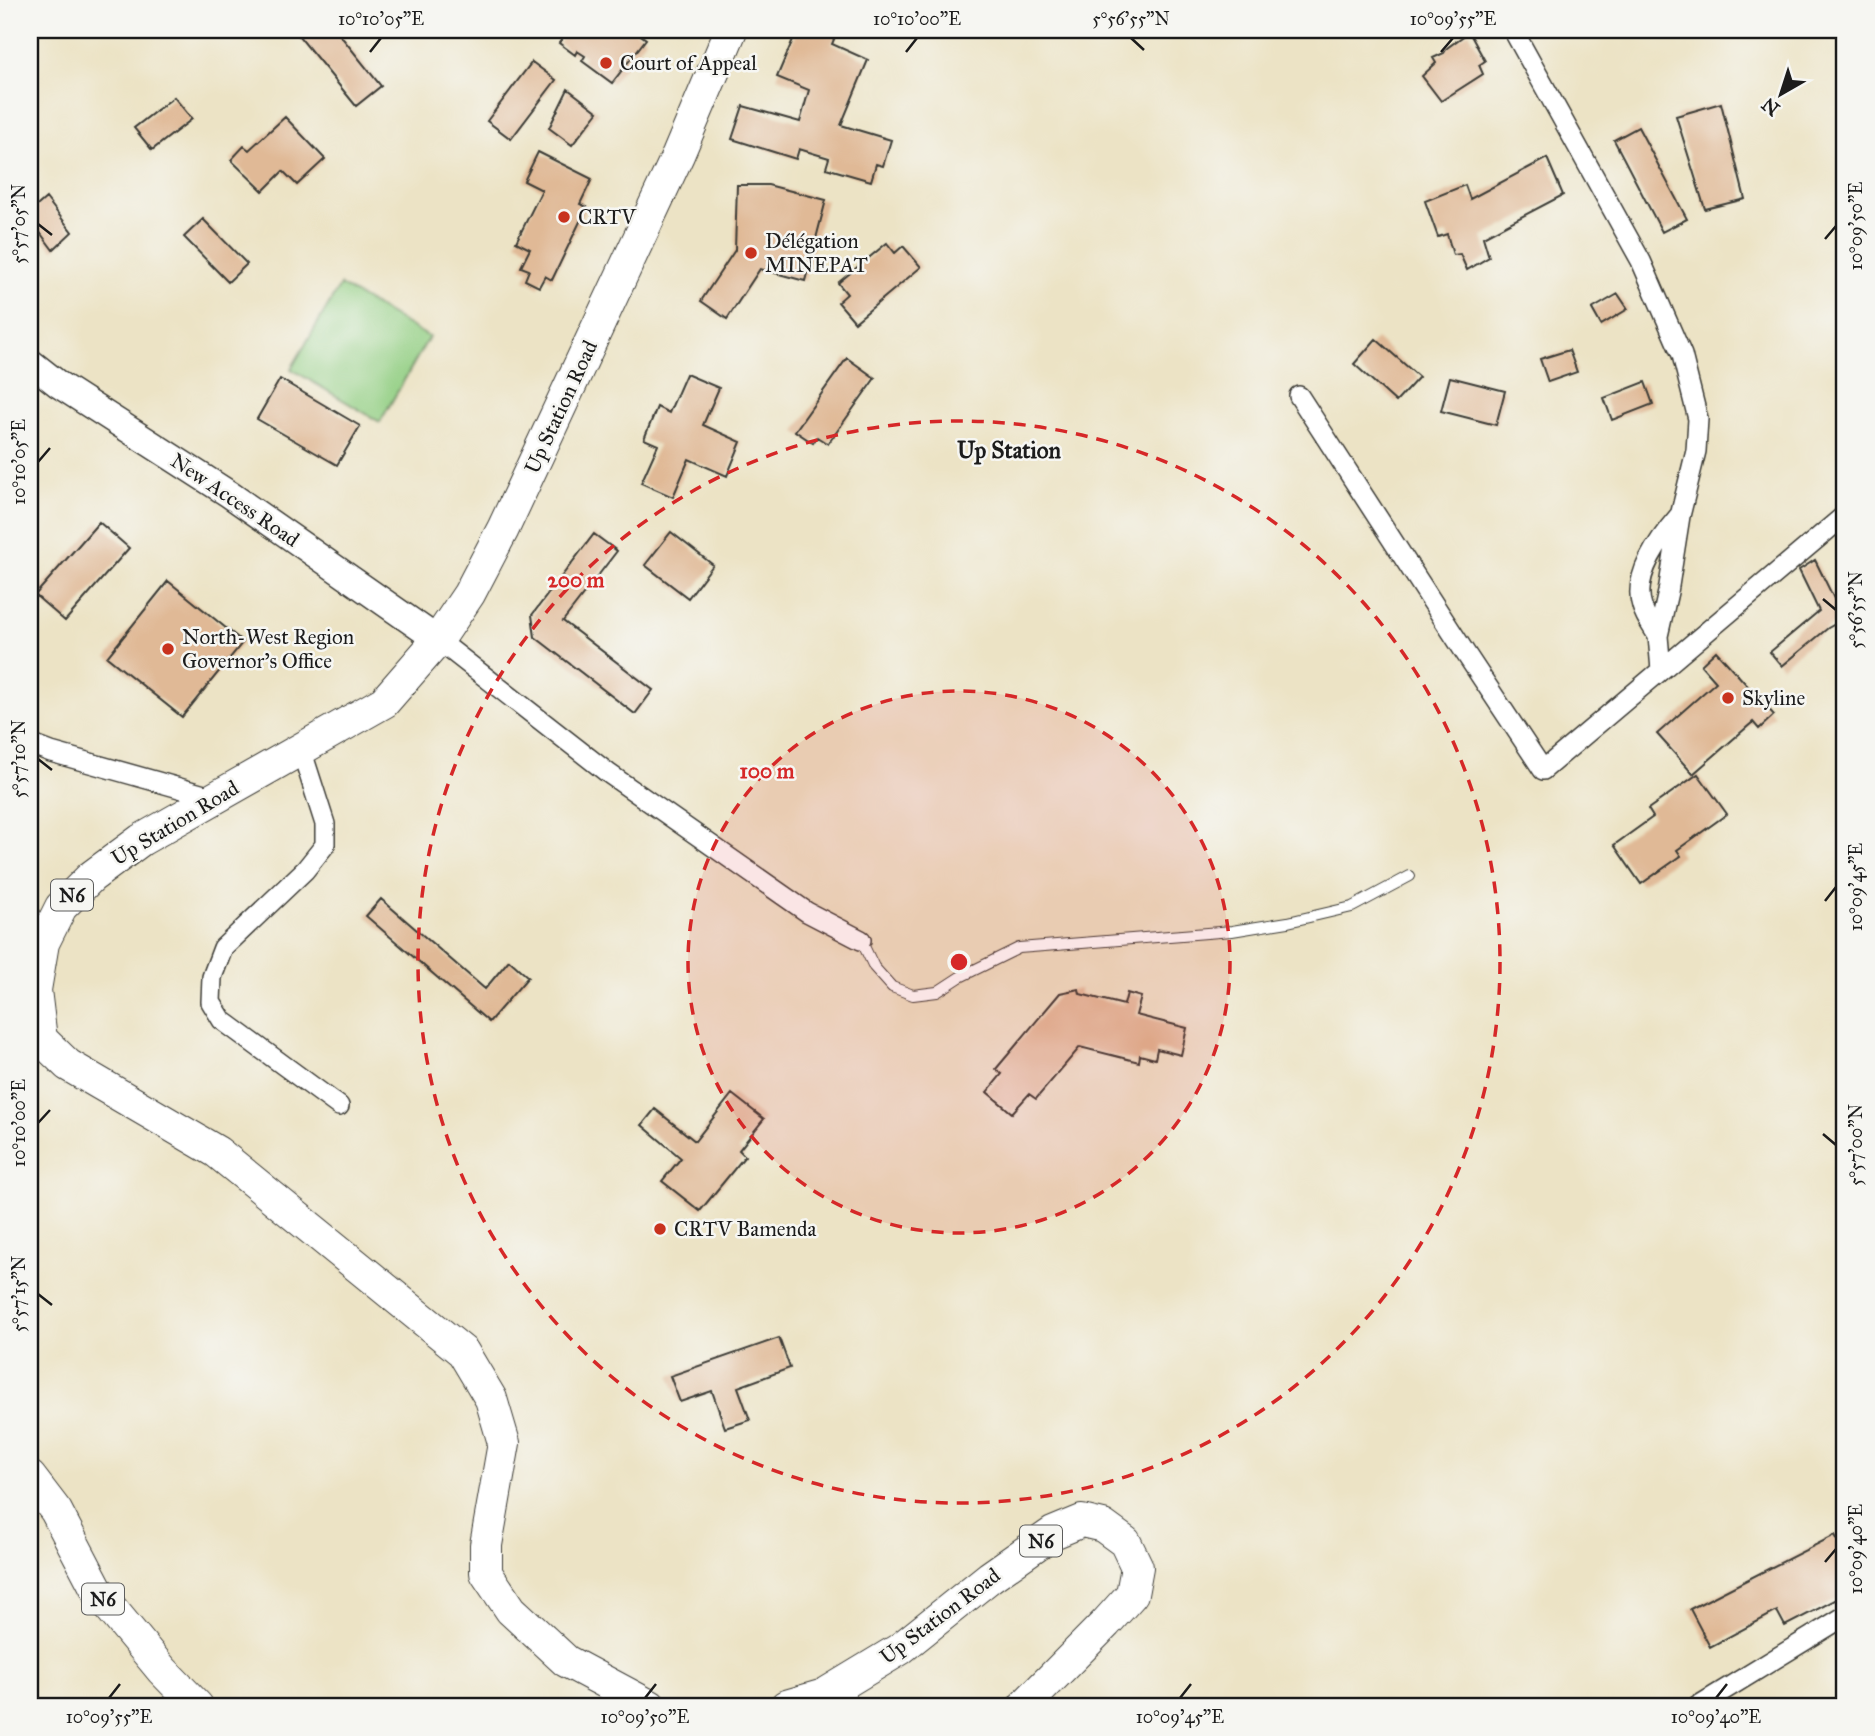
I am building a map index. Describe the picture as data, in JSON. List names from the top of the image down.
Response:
{
  "streets": {
    "highway": ["Up Station Road", "N6"],
    "main road": ["New Access Road"]
  },
  "crossings": [
    ["Up Station Road", "New Access Road"]
  ],
  "districts": ["Up Station"],
  "places": [
    "Court of Appeal",
    "CRTV",
    "Délégation MINEPAT",
    "North-West Region Governor's Office",
    "Skyline",
    "CRTV Bamenda"
  ],
  "north": "bottom left",
  "coordinates": [
    "10°10'05\"E",
    "10°10'00\"E",
    "5°56'55\"N",
    "10°09'55\"E",
    "5°57'05\"N",
    "10°09'50\"E",
    "5°57'10\"N",
    "10°09'45\"E",
    "5°57'00\"N",
    "5°57'15\"N",
    "10°09'40\"E"
  ],
  "rings": ["200 m", "100 m"]
}
